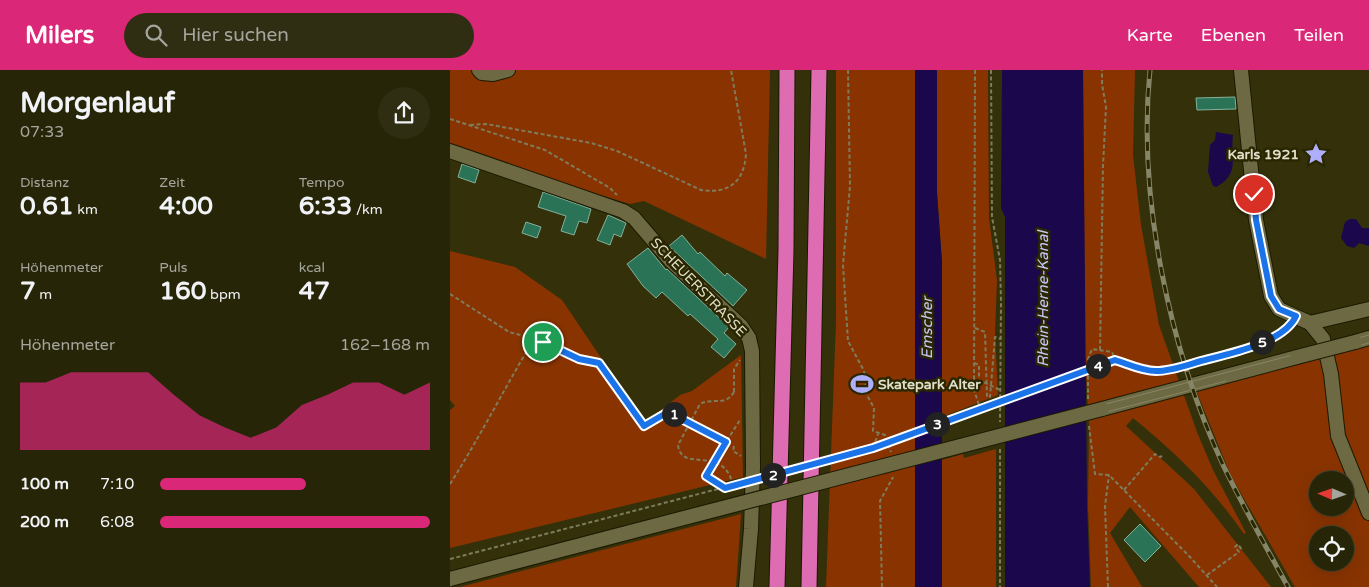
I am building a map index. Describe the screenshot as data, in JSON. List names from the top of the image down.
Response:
{
  "streets": {
    "street": ["SCHEUERSTRASSE"]
  },
  "water": ["Rhein-Herne-Kanal", "Emscher"],
  "places": {
    "place": ["Karls 1921"],
    "sports": ["Skatepark Alter"]
  },
  "north": "left",
  "page": {
    "header": "Milers",
    "search": "Hier suchen",
    "nav": ["Karte", "Ebenen", "Teilen"],
    "heading": ["Morgenlauf", "07:33"],
    "stats": [
      ["Distanz", "0.61 km"],
      ["Zeit", "4:00"],
      ["Tempo", "6:33 /km"],
      ["Höhenmeter", "7 m"],
      ["Puls", "160 bpm"],
      ["kcal", "47"]
    ],
    "chart": ["Höhenmeter", "162–168 m"],
    "pins": [
      "5",
      "4",
      "1",
      "3",
      "2"
    ],
    "list": [
      {
        "name": "100 m",
        "note": "7:10"
      },
      {
        "name": "200 m",
        "note": "6:08"
      }
    ]
  }
}
